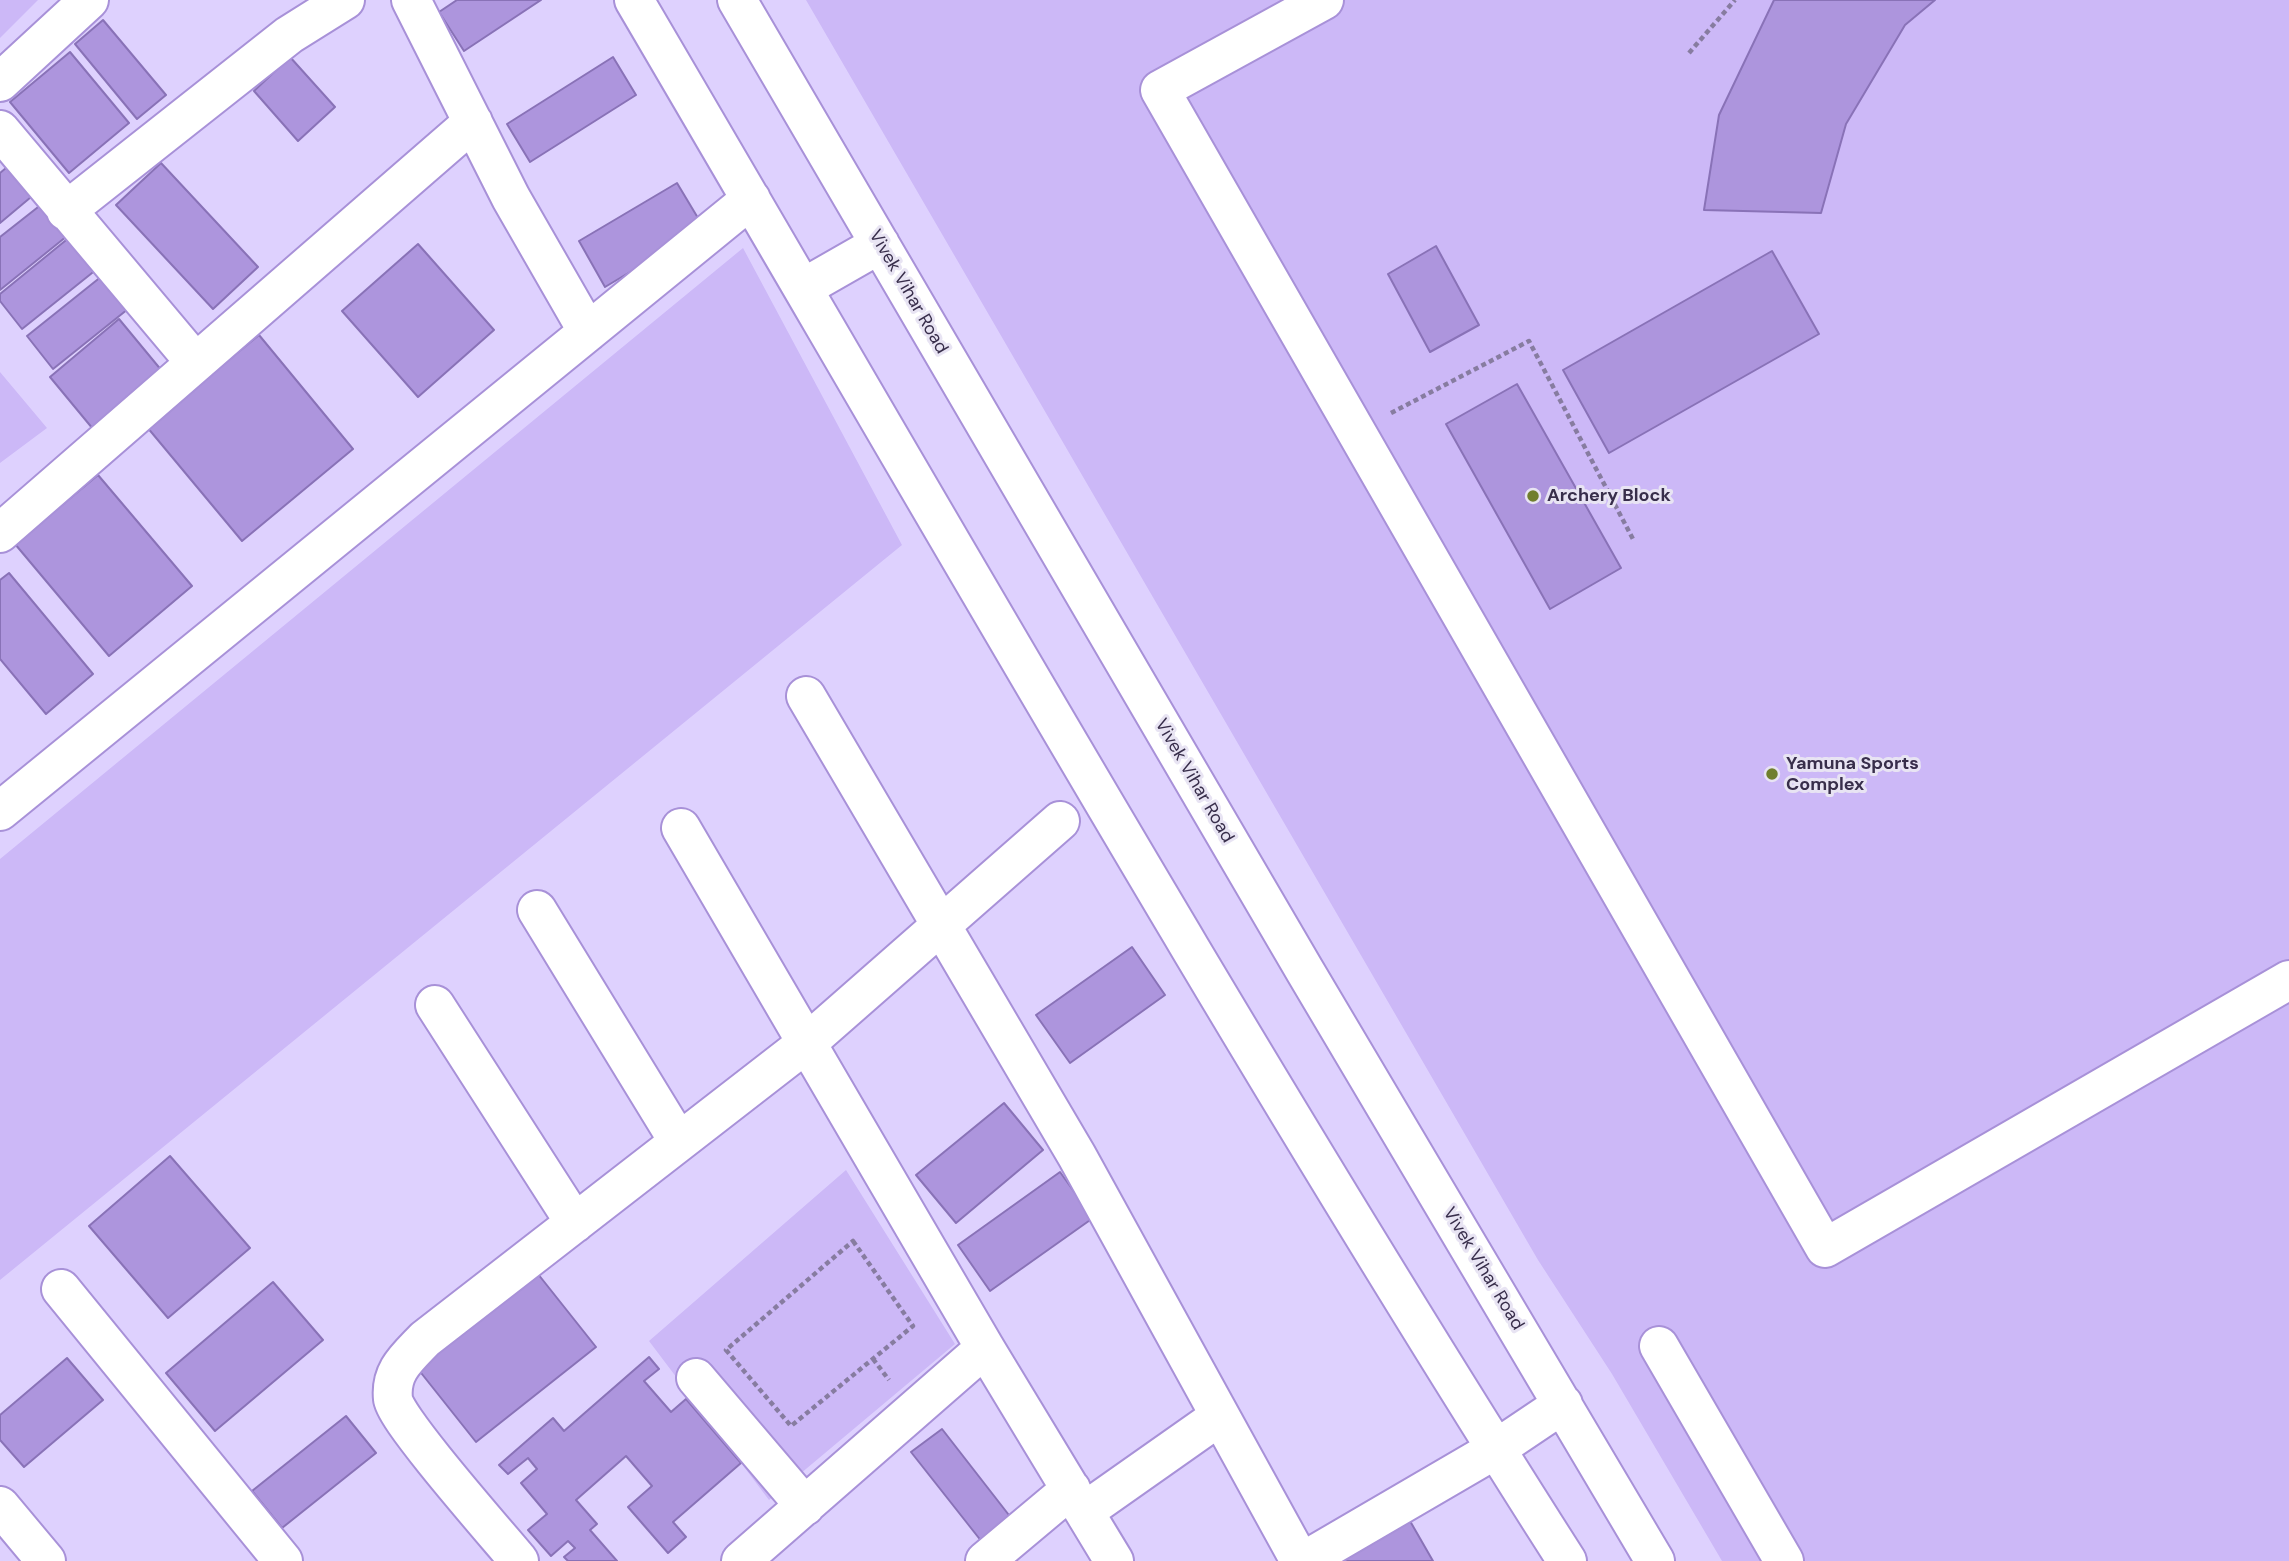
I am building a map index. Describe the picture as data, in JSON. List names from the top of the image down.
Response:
{
  "streets": {
    "street": ["Vivek Vihar Road"]
  },
  "places": ["Archery Block", "Yamuna Sports Complex"]
}
